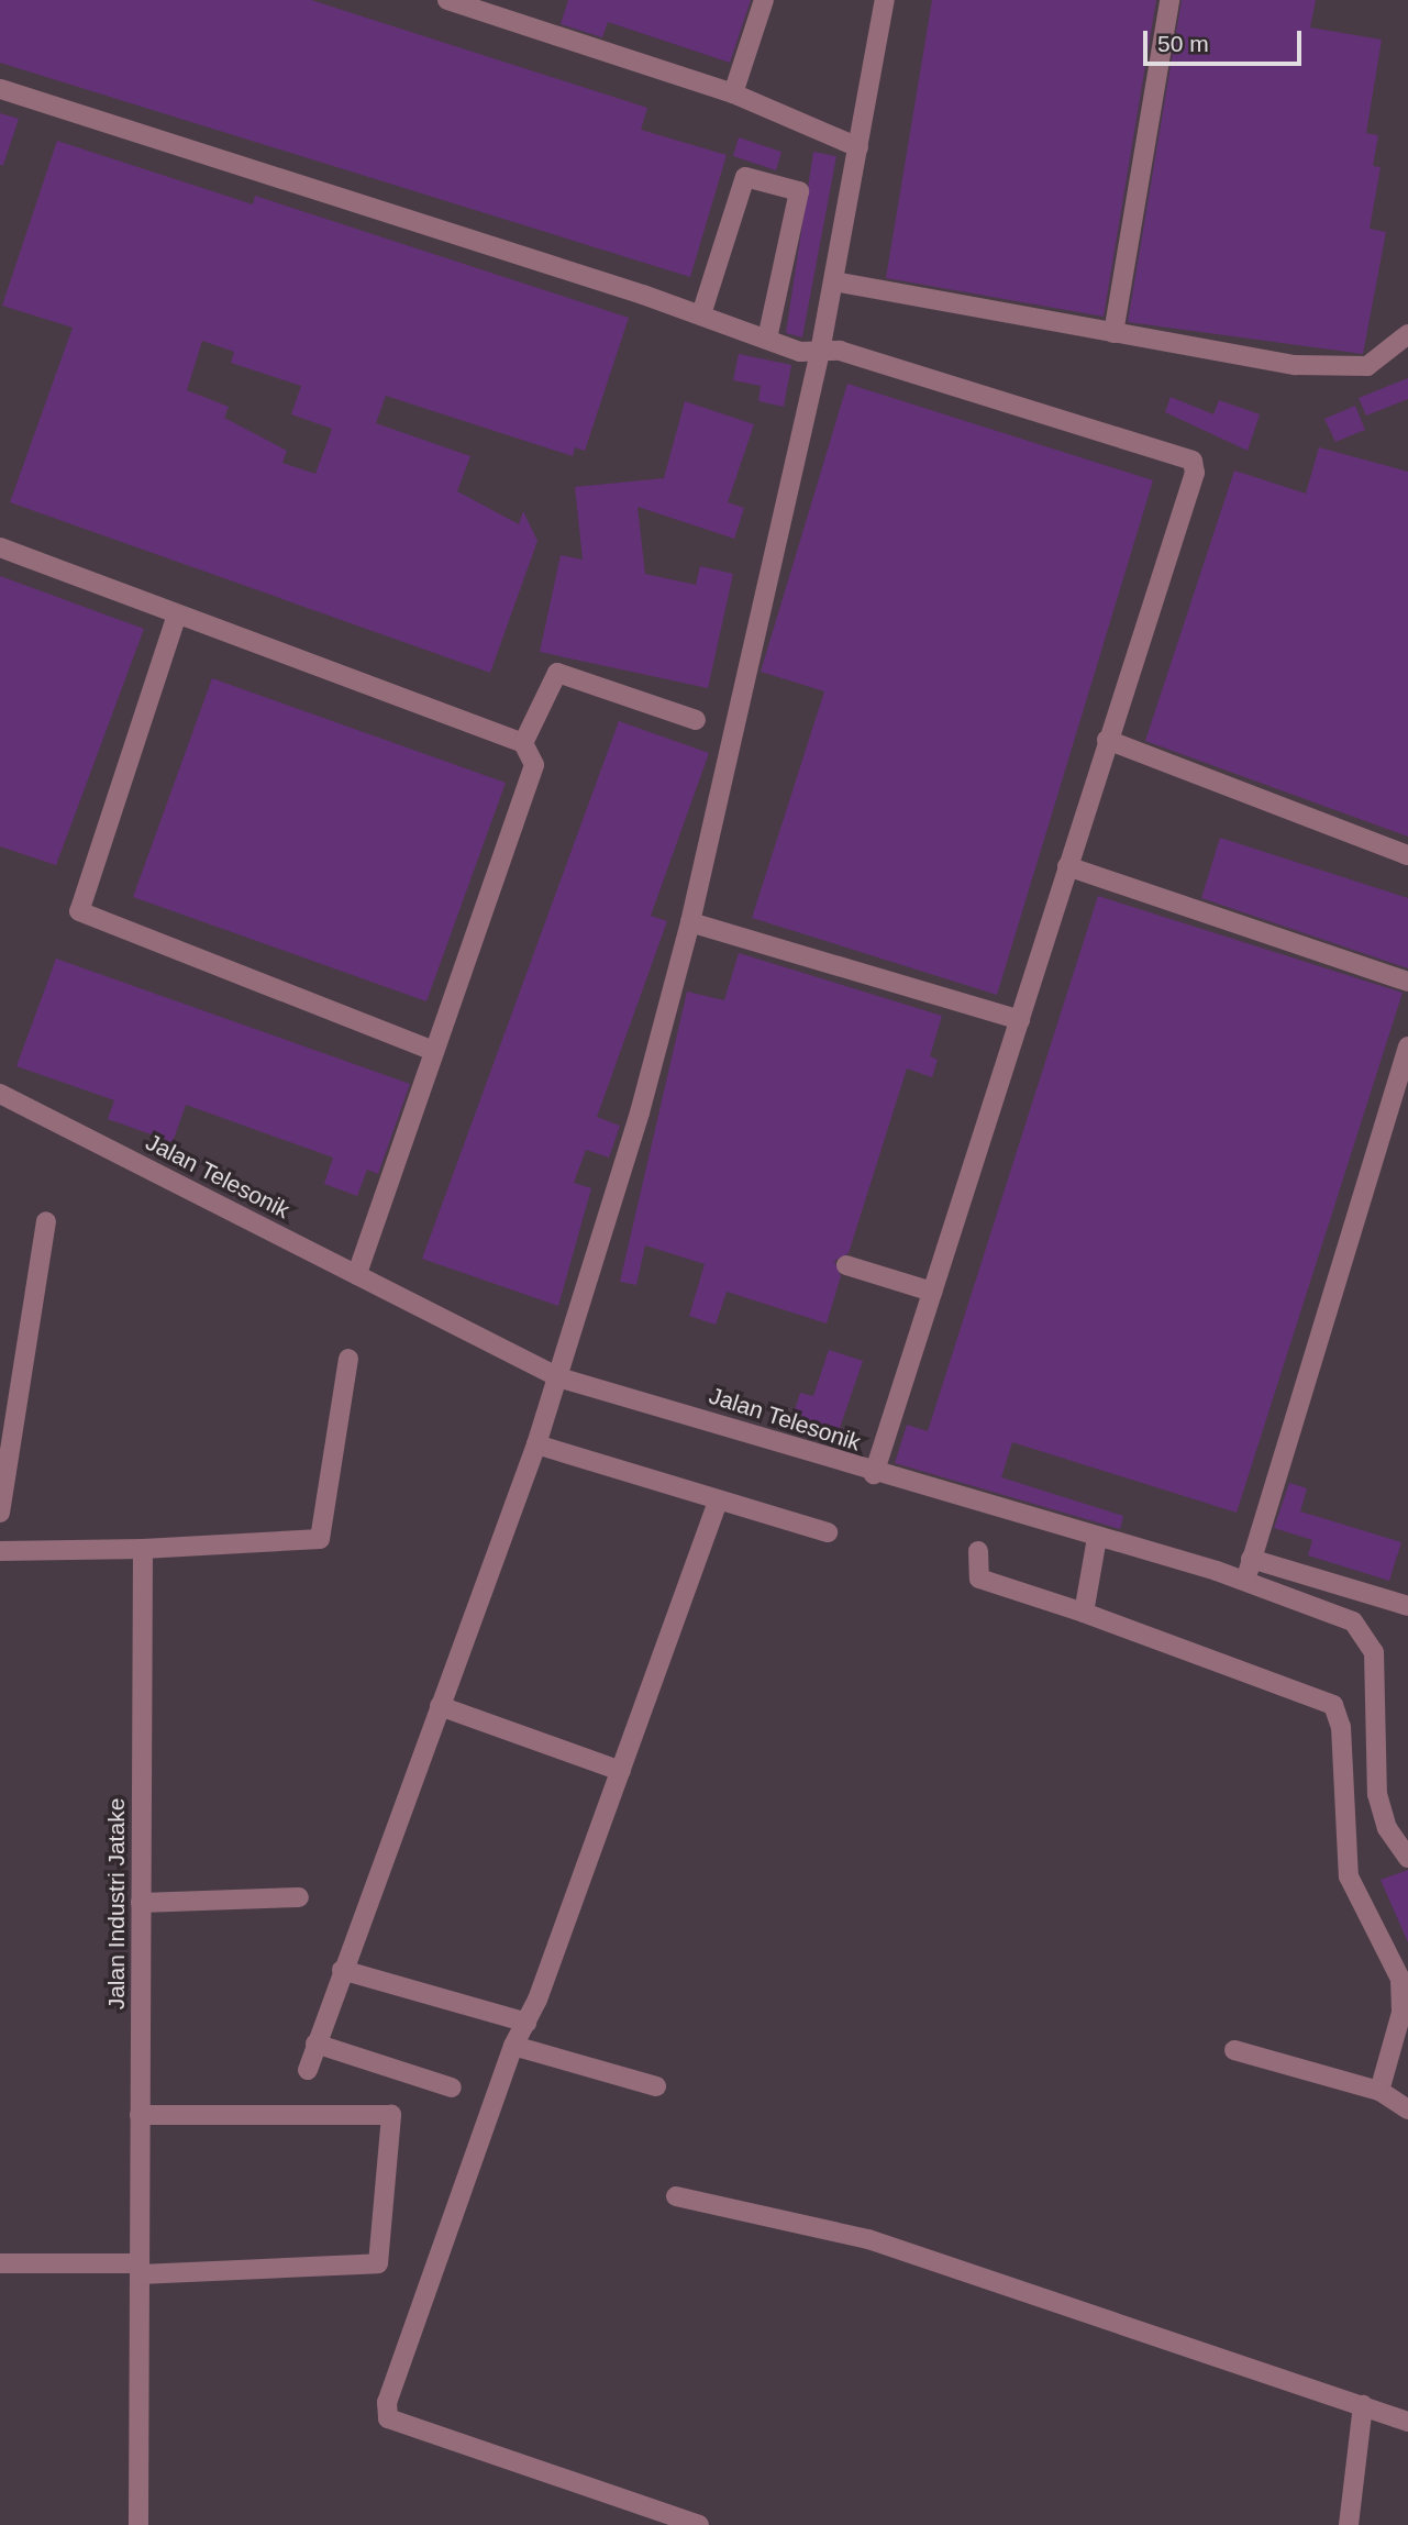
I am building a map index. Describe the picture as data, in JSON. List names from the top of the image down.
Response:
{
  "streets": {
    "street": ["Jalan Telesonik", "Jalan Industri Jatake"]
  },
  "scale_bar": "50 m"
}
